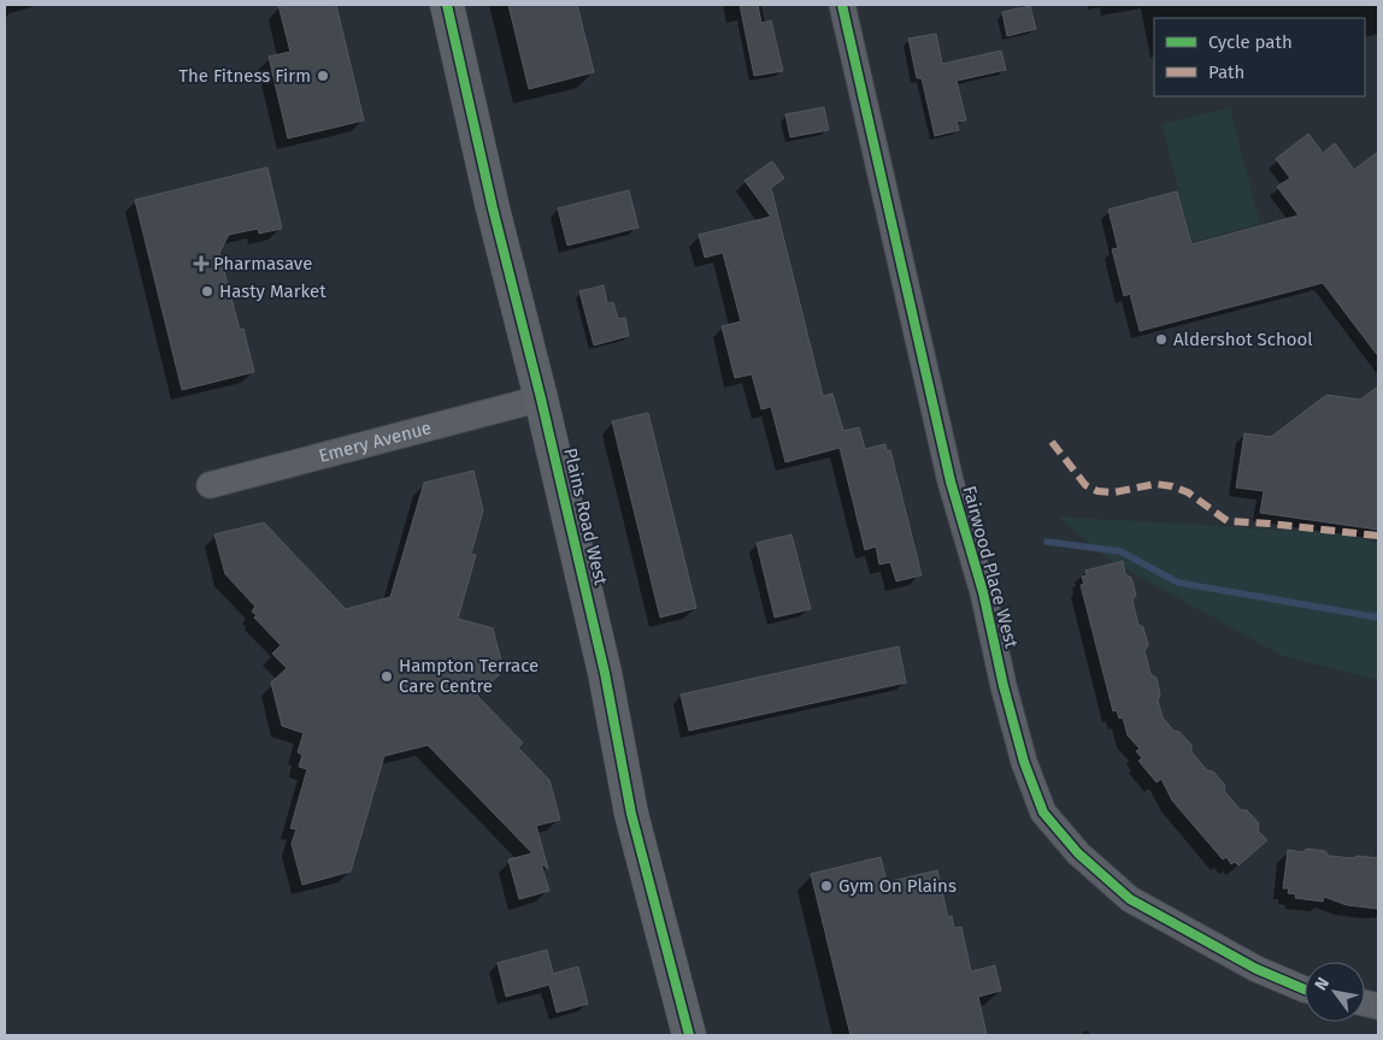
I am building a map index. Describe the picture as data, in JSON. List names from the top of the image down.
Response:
{
  "streets": {
    "main road": ["Plains Road West"],
    "street": ["Emery Avenue", "Fairwood Place West"]
  },
  "crossings": [
    ["Emery Avenue", "Plains Road West"]
  ],
  "places": {
    "other": [
      "The Fitness Firm",
      "Hasty Market",
      "Aldershot School",
      "Hampton Terrace Care Centre",
      "Gym On Plains"
    ],
    "health": ["Pharmasave"]
  },
  "legend": ["Cycle path", "Path"],
  "north": "top left"
}
